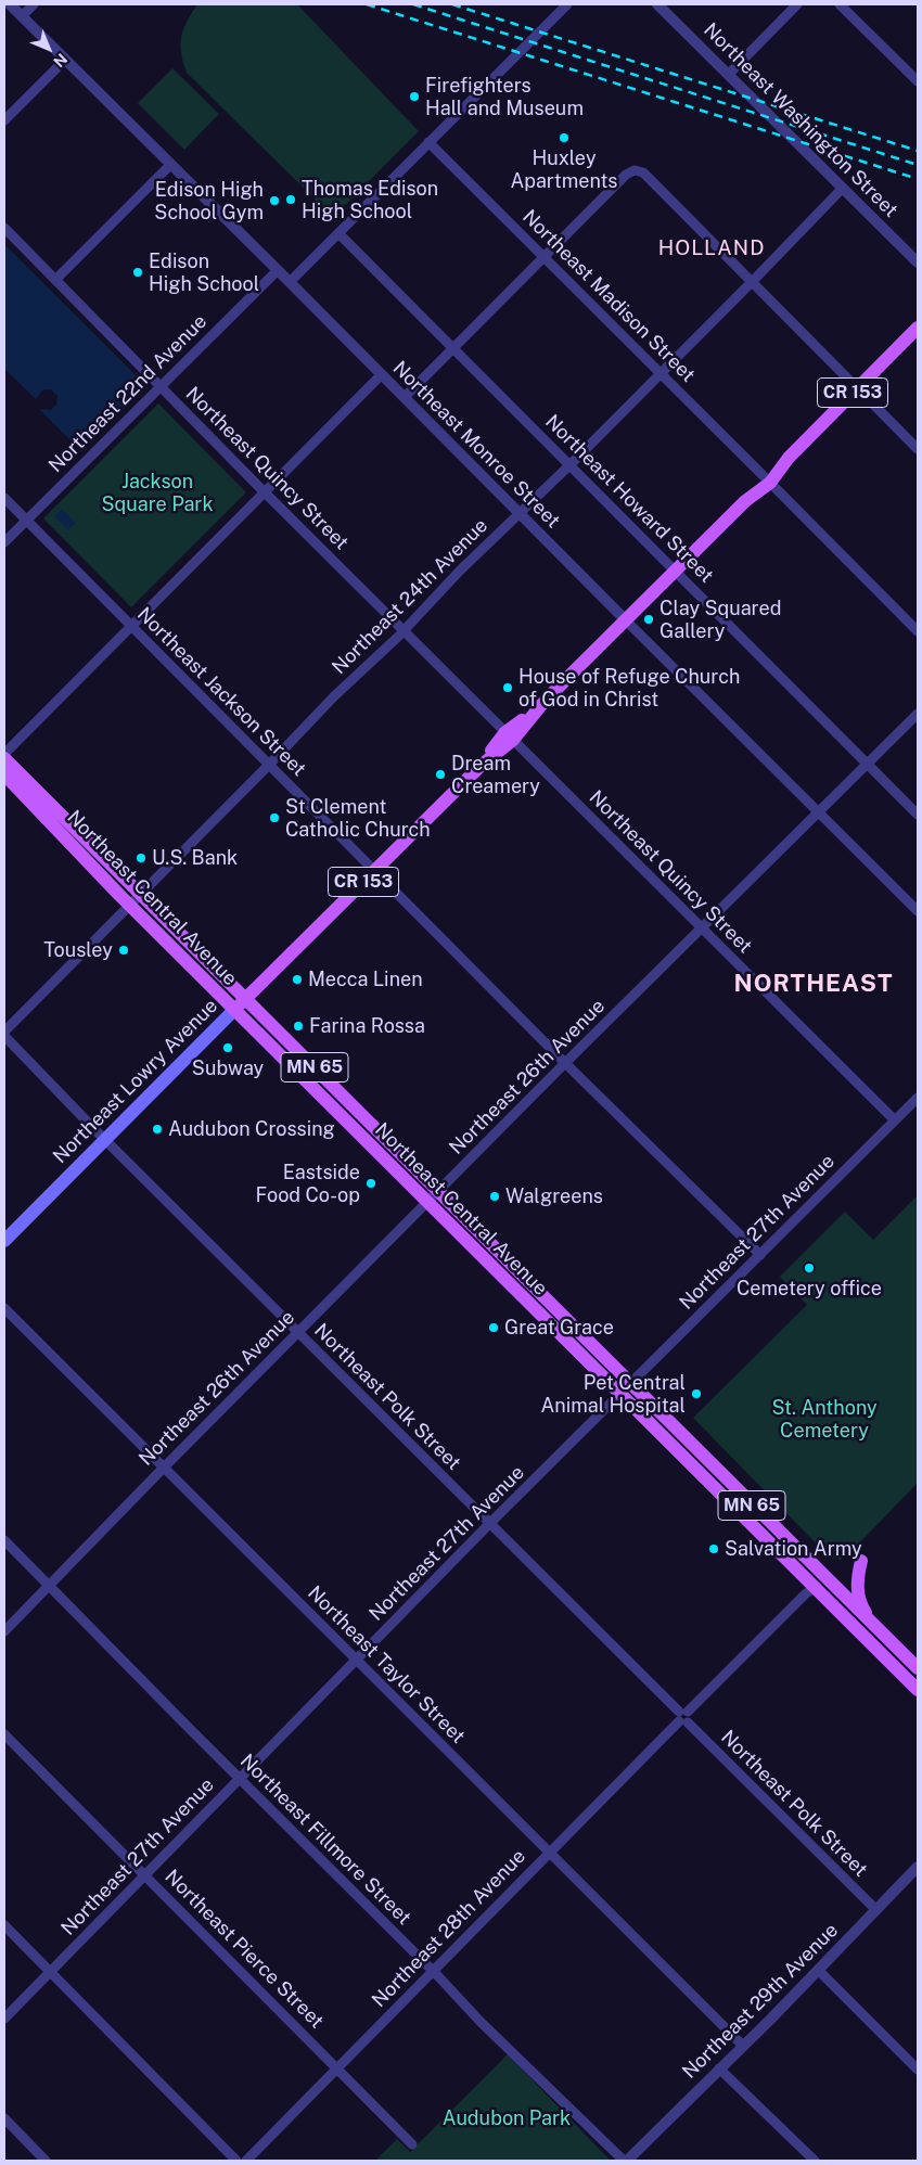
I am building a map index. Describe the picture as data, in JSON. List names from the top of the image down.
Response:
{
  "streets": {
    "main road": [
      "CR 153",
      "Northeast Central Avenue",
      "MN 65",
      "Northeast Lowry Avenue"
    ],
    "street": [
      "Northeast Washington Street",
      "Northeast Madison Street",
      "Northeast 22nd Avenue",
      "Northeast Monroe Street",
      "Northeast Quincy Street",
      "Northeast Howard Street",
      "Northeast 24th Avenue",
      "Northeast Jackson Street",
      "Northeast 26th Avenue",
      "Northeast 27th Avenue",
      "Northeast Polk Street",
      "Northeast Taylor Street",
      "Northeast Fillmore Street",
      "Northeast 28th Avenue",
      "Northeast Pierce Street",
      "Northeast 29th Avenue"
    ]
  },
  "crossings": [
    ["Northeast Washington Street", "Northeast 24th Avenue"],
    ["Northeast Madison Street", "Northeast 24th Avenue"],
    ["Northeast Madison Street", "Northeast Lowry Avenue"],
    ["Northeast 22nd Avenue", "Northeast Monroe Street"],
    ["Northeast 22nd Avenue", "Northeast Quincy Street"],
    ["Northeast 22nd Avenue", "Northeast Jackson Street"],
    ["Northeast Monroe Street", "Northeast 24th Avenue"],
    ["Northeast Monroe Street", "Northeast 26th Avenue"],
    ["Northeast Monroe Street", "Northeast Lowry Avenue"],
    ["Northeast Quincy Street", "Northeast 24th Avenue"],
    ["Northeast Quincy Street", "Northeast 26th Avenue"],
    ["Northeast Quincy Street", "Northeast Lowry Avenue"],
    ["Northeast Quincy Street", "Northeast 27th Avenue"],
    ["Northeast Howard Street", "Northeast 24th Avenue"],
    ["Northeast Howard Street", "Northeast 26th Avenue"],
    ["Northeast Howard Street", "Northeast Lowry Avenue"],
    ["Northeast 24th Avenue", "Northeast Jackson Street"],
    ["Northeast 24th Avenue", "Northeast Central Avenue"],
    ["Northeast Jackson Street", "Northeast 26th Avenue"],
    ["Northeast Jackson Street", "Northeast Lowry Avenue"],
    ["Northeast Jackson Street", "Northeast 27th Avenue"],
    ["Northeast Central Avenue", "Northeast 26th Avenue"],
    ["Northeast Central Avenue", "Northeast Lowry Avenue"],
    ["Northeast Central Avenue", "Northeast 27th Avenue"],
    ["Northeast Central Avenue", "Northeast 28th Avenue"],
    ["Northeast 26th Avenue", "Northeast Polk Street"],
    ["Northeast 26th Avenue", "Northeast Taylor Street"],
    ["Northeast 26th Avenue", "Northeast Fillmore Street"],
    ["Northeast Lowry Avenue", "Northeast Polk Street"],
    ["Northeast 27th Avenue", "Northeast Polk Street"],
    ["Northeast 27th Avenue", "Northeast Taylor Street"],
    ["Northeast 27th Avenue", "Northeast Fillmore Street"],
    ["Northeast 27th Avenue", "Northeast Pierce Street"],
    ["Northeast Polk Street", "Northeast 28th Avenue"],
    ["Northeast Polk Street", "Northeast 29th Avenue"],
    ["Northeast Taylor Street", "Northeast 28th Avenue"],
    ["Northeast Taylor Street", "Northeast 29th Avenue"],
    ["Northeast Fillmore Street", "Northeast 28th Avenue"],
    ["Northeast Fillmore Street", "Northeast 29th Avenue"],
    ["Northeast 28th Avenue", "Northeast Pierce Street"]
  ],
  "districts": ["HOLLAND", "NORTHEAST"],
  "parks": ["Jackson Square Park", "St. Anthony Cemetery", "Audubon Park"],
  "places": [
    "Firefighters Hall and Museum",
    "Huxley Apartments",
    "Thomas Edison High School",
    "Edison High School Gym",
    "Edison High School",
    "Clay Squared Gallery",
    "House of Refuge Church of God in Christ",
    "Dream Creamery",
    "St Clement Catholic Church",
    "U.S. Bank",
    "Tousley",
    "Mecca Linen",
    "Farina Rossa",
    "Subway",
    "Audubon Crossing",
    "Eastside Food Co-op",
    "Walgreens",
    "Cemetery office",
    "Great Grace",
    "Pet Central Animal Hospital",
    "Salvation Army"
  ],
  "north": "bottom right"
}
